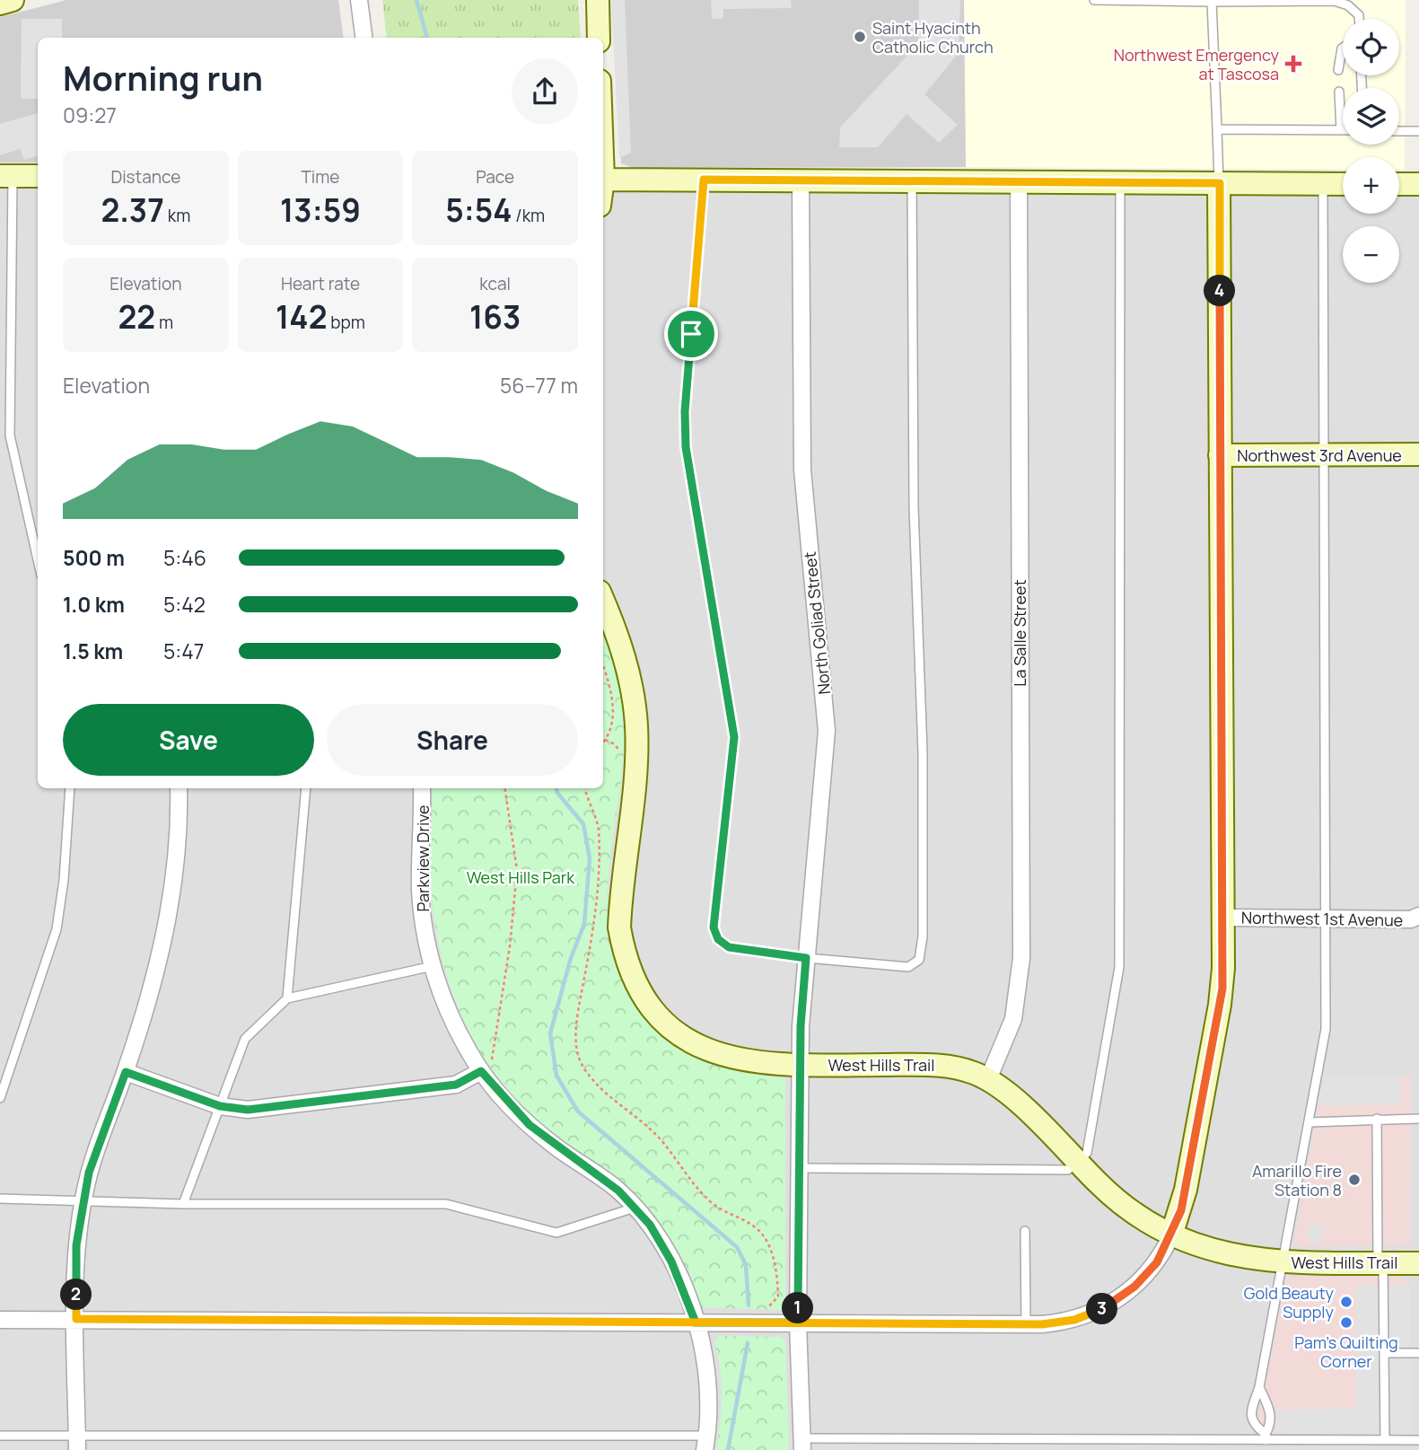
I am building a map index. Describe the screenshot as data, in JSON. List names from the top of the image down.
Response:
{
  "streets": {
    "street": [
      "Northwest 3rd Avenue",
      "North Goliad Street",
      "La Salle Street",
      "Parkview Drive",
      "Northwest 1st Avenue",
      "West Hills Trail"
    ]
  },
  "crossings": [
    ["North Goliad Street", "West Hills Trail"],
    ["La Salle Street", "West Hills Trail"]
  ],
  "parks": ["West Hills Park"],
  "places": {
    "other": [
      "Saint Hyacinth Catholic Church",
      "Amarillo Fire Station 8",
      "Gold Beauty Supply",
      "Pam's Quilting Corner"
    ],
    "health": ["Northwest Emergency at Tascosa"]
  },
  "page": {
    "map_buttons": ["+", "−"],
    "heading": ["Morning run", "09:27"],
    "stats": [
      ["Distance", "2.37 km"],
      ["Time", "13:59"],
      ["Pace", "5:54 /km"],
      ["Elevation", "22 m"],
      ["Heart rate", "142 bpm"],
      ["kcal", "163"]
    ],
    "pins": [
      "4",
      "2",
      "1",
      "3"
    ],
    "chart": ["Elevation", "56–77 m"],
    "list": [
      {
        "name": "500 m",
        "note": "5:46"
      },
      {
        "name": "1.0 km",
        "note": "5:42"
      },
      {
        "name": "1.5 km",
        "note": "5:47"
      }
    ],
    "buttons": ["Save", "Share"]
  }
}
